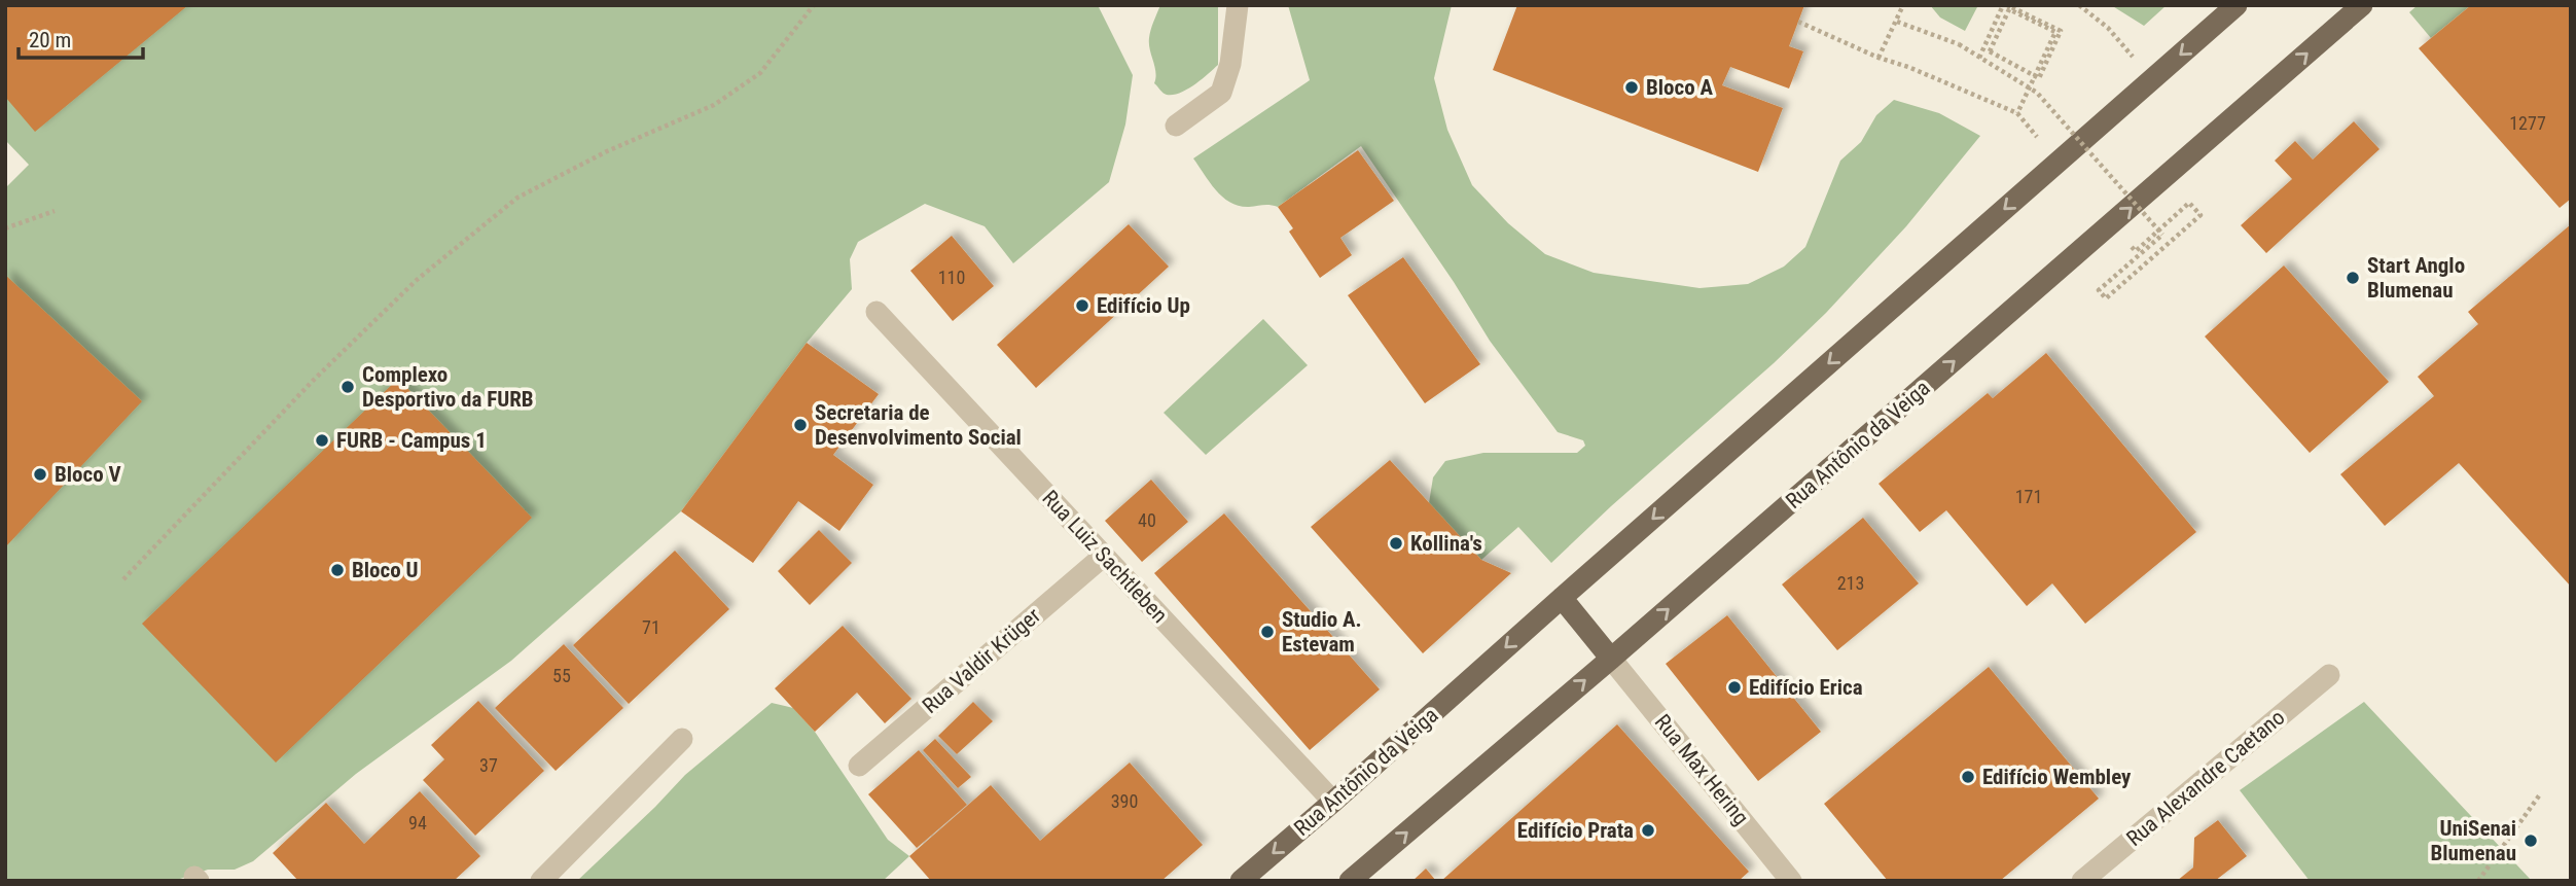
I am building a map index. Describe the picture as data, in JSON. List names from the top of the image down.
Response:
{
  "streets": {
    "main road": ["Rua Antônio da Veiga"],
    "street": [
      "Rua Luiz Sachtleben",
      "Rua Valdir Krüger",
      "Rua Max Hering",
      "Rua Alexandre Caetano"
    ]
  },
  "crossings": [
    ["Rua Antônio da Veiga", "Rua Luiz Sachtleben"],
    ["Rua Antônio da Veiga", "Rua Max Hering"],
    ["Rua Luiz Sachtleben", "Rua Valdir Krüger"]
  ],
  "places": [
    "Bloco A",
    "Start Anglo Blumenau",
    "Edifício Up",
    "Complexo Desportivo da FURB",
    "Secretaria de Desenvolvimento Social",
    "FURB - Campus 1",
    "Bloco V",
    "Kollina's",
    "Bloco U",
    "Studio A. Estevam",
    "Edifício Erica",
    "Edifício Wembley",
    "Edifício Prata",
    "UniSenai Blumenau"
  ],
  "house_numbers": [
    "1277",
    "110",
    "171",
    "40",
    "213",
    "71",
    "55",
    "37",
    "390",
    "94"
  ],
  "scale_bar": "20 m"
}
